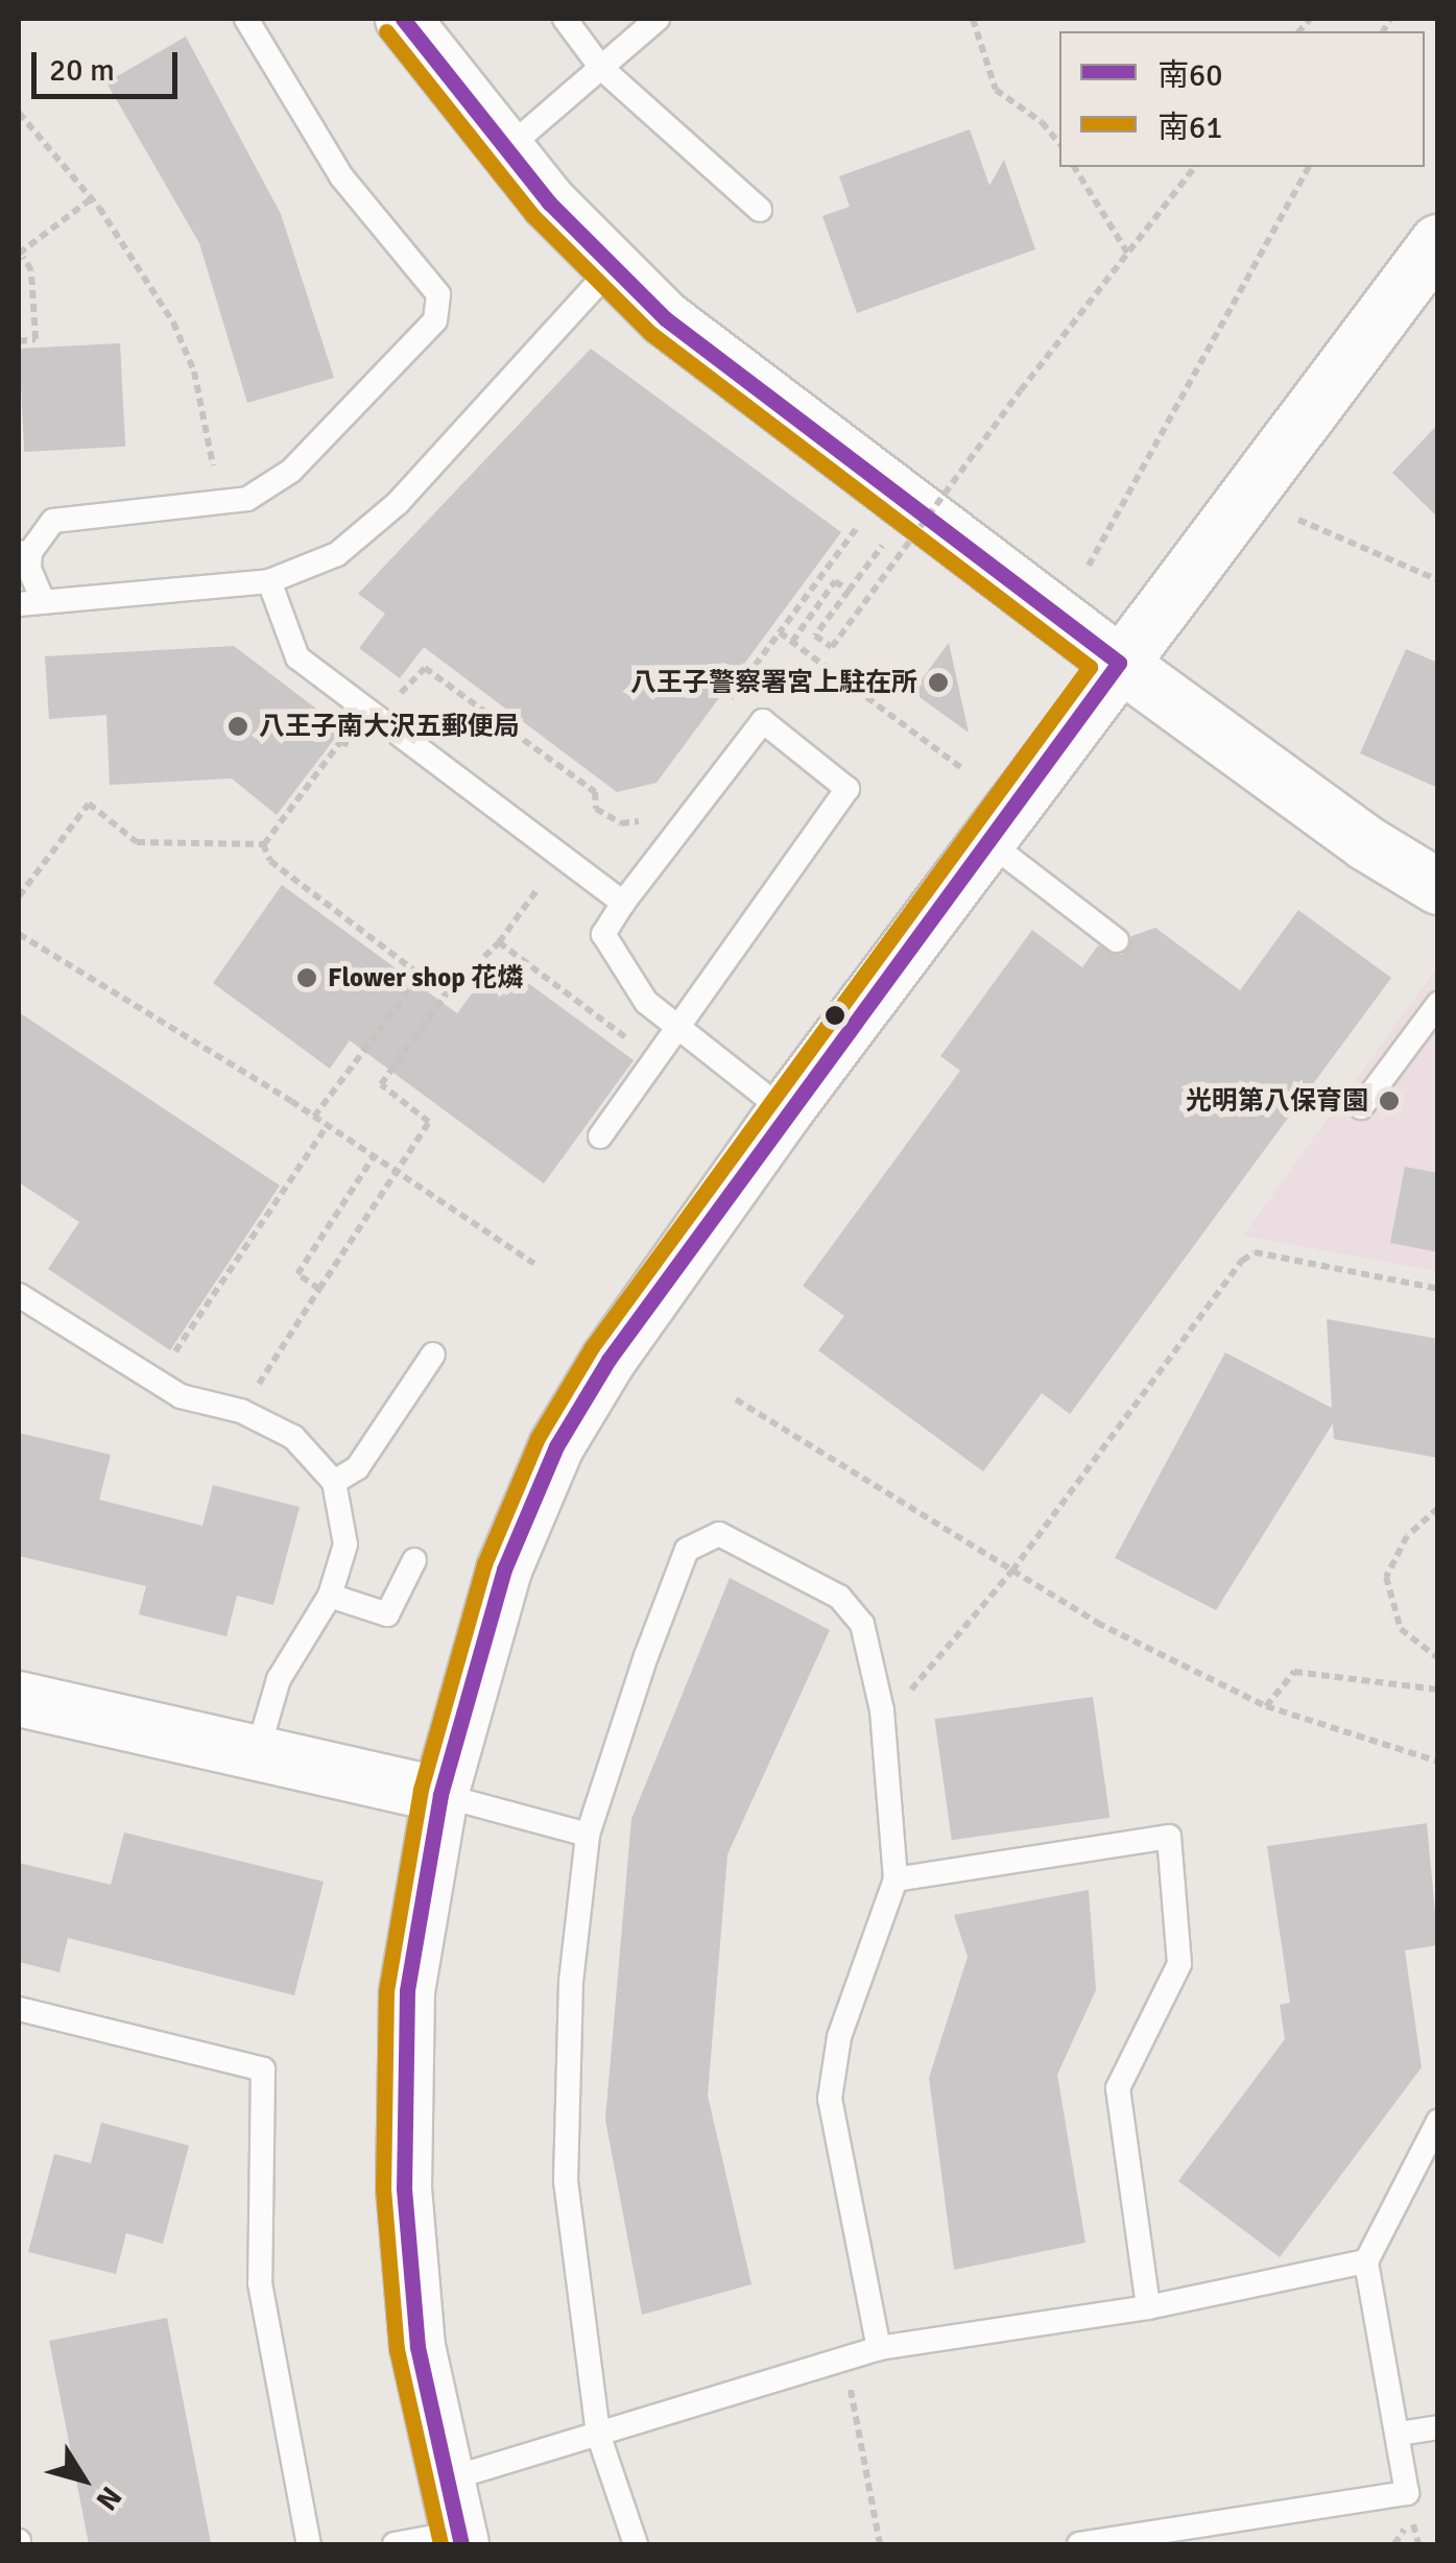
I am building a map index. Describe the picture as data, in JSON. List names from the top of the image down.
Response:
{
  "places": [
    "八王子警察署宮上駐在所",
    "八王子南大沢五郵便局",
    "Flower shop 花燐",
    "光明第八保育園"
  ],
  "lines": ["transit line 南60", "transit line 南61"],
  "legend": ["南60", "南61"],
  "scale_bar": "20 m",
  "north": "bottom right"
}
